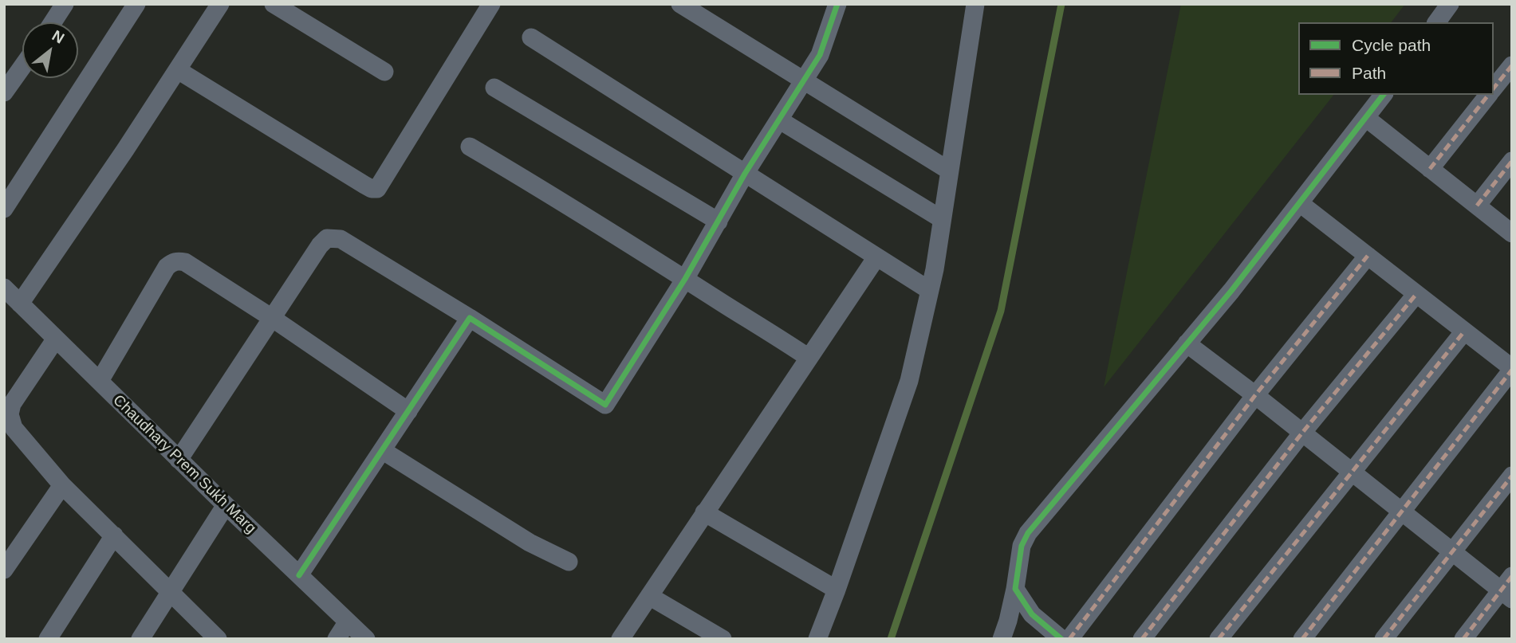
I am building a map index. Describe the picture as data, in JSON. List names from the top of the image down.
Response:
{
  "streets": {
    "street": ["Chaudhary Prem Sukh Marg"]
  },
  "legend": ["Cycle path", "Path"],
  "north": "top right"
}
